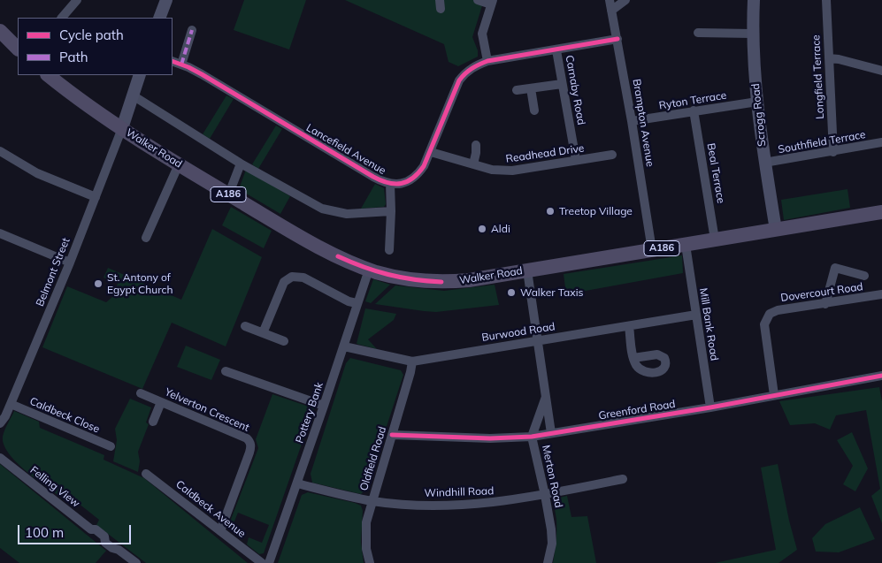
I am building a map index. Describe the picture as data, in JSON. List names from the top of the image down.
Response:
{
  "streets": {
    "main road": ["Walker Road", "A186"],
    "street": [
      "Longfield Terrace",
      "Carnaby Road",
      "Ryton Terrace",
      "Scrogg Road",
      "Brampton Avenue",
      "Southfield Terrace",
      "Lancefield Avenue",
      "Readhead Drive",
      "Beal Terrace",
      "Belmont Street",
      "Dovercourt Road",
      "Mill Bank Road",
      "Burwood Road",
      "Yelverton Crescent",
      "Greenford Road",
      "Pottery Bank",
      "Caldbeck Close",
      "Oldfield Road",
      "Merton Road",
      "Felling View",
      "Windhill Road",
      "Caldbeck Avenue"
    ]
  },
  "crossings": [
    ["Longfield Terrace", "Southfield Terrace"],
    ["Carnaby Road", "Lancefield Avenue"],
    ["Carnaby Road", "Readhead Drive"],
    ["Ryton Terrace", "Scrogg Road"],
    ["Ryton Terrace", "Brampton Avenue"],
    ["Ryton Terrace", "Beal Terrace"],
    ["Scrogg Road", "Southfield Terrace"],
    ["Scrogg Road", "Walker Road"],
    ["Brampton Avenue", "Walker Road"],
    ["Brampton Avenue", "Lancefield Avenue"],
    ["Walker Road", "Beal Terrace"],
    ["Walker Road", "Belmont Street"],
    ["Walker Road", "Mill Bank Road"],
    ["Walker Road", "Pottery Bank"],
    ["Walker Road", "Merton Road"],
    ["Lancefield Avenue", "Readhead Drive"],
    ["Belmont Street", "Caldbeck Close"],
    ["Dovercourt Road", "Greenford Road"],
    ["Mill Bank Road", "Burwood Road"],
    ["Mill Bank Road", "Greenford Road"],
    ["Burwood Road", "Pottery Bank"],
    ["Burwood Road", "Oldfield Road"],
    ["Burwood Road", "Merton Road"],
    ["Yelverton Crescent", "Caldbeck Avenue"],
    ["Greenford Road", "Oldfield Road"],
    ["Greenford Road", "Merton Road"],
    ["Pottery Bank", "Windhill Road"],
    ["Oldfield Road", "Windhill Road"],
    ["Merton Road", "Windhill Road"]
  ],
  "places": [
    "Treetop Village",
    "Aldi",
    "St. Antony of Egypt Church",
    "Walker Taxis"
  ],
  "legend": ["Cycle path", "Path"],
  "scale_bar": "100 m"
}
